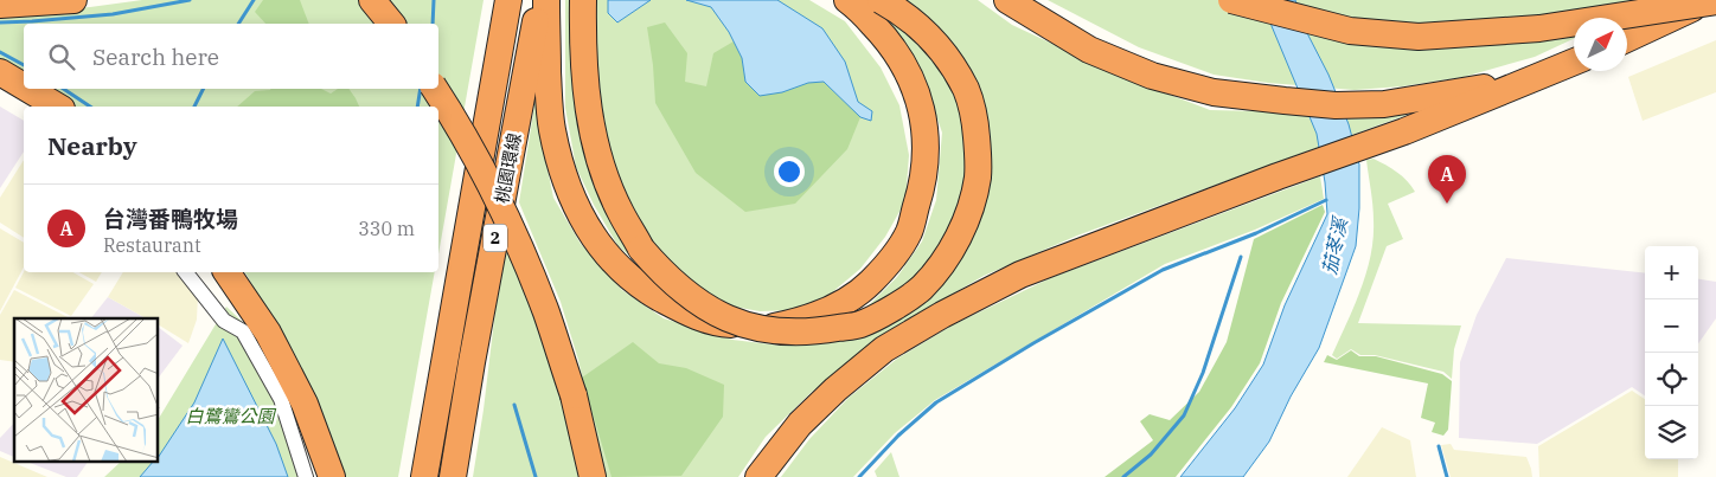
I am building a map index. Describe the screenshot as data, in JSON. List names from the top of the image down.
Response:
{
  "streets": {
    "highway": ["桃園環線", "2"]
  },
  "water": ["茄苳溪"],
  "parks": ["白鷺鸞公園"],
  "north": "top right",
  "page": {
    "search": "Search here",
    "heading": "Nearby",
    "pins": "A",
    "list": [
      {
        "mark": "A",
        "name": "台灣番鴨牧場",
        "note": "Restaurant",
        "value": "330 m"
      }
    ],
    "map_buttons": ["+", "−"]
  }
}
